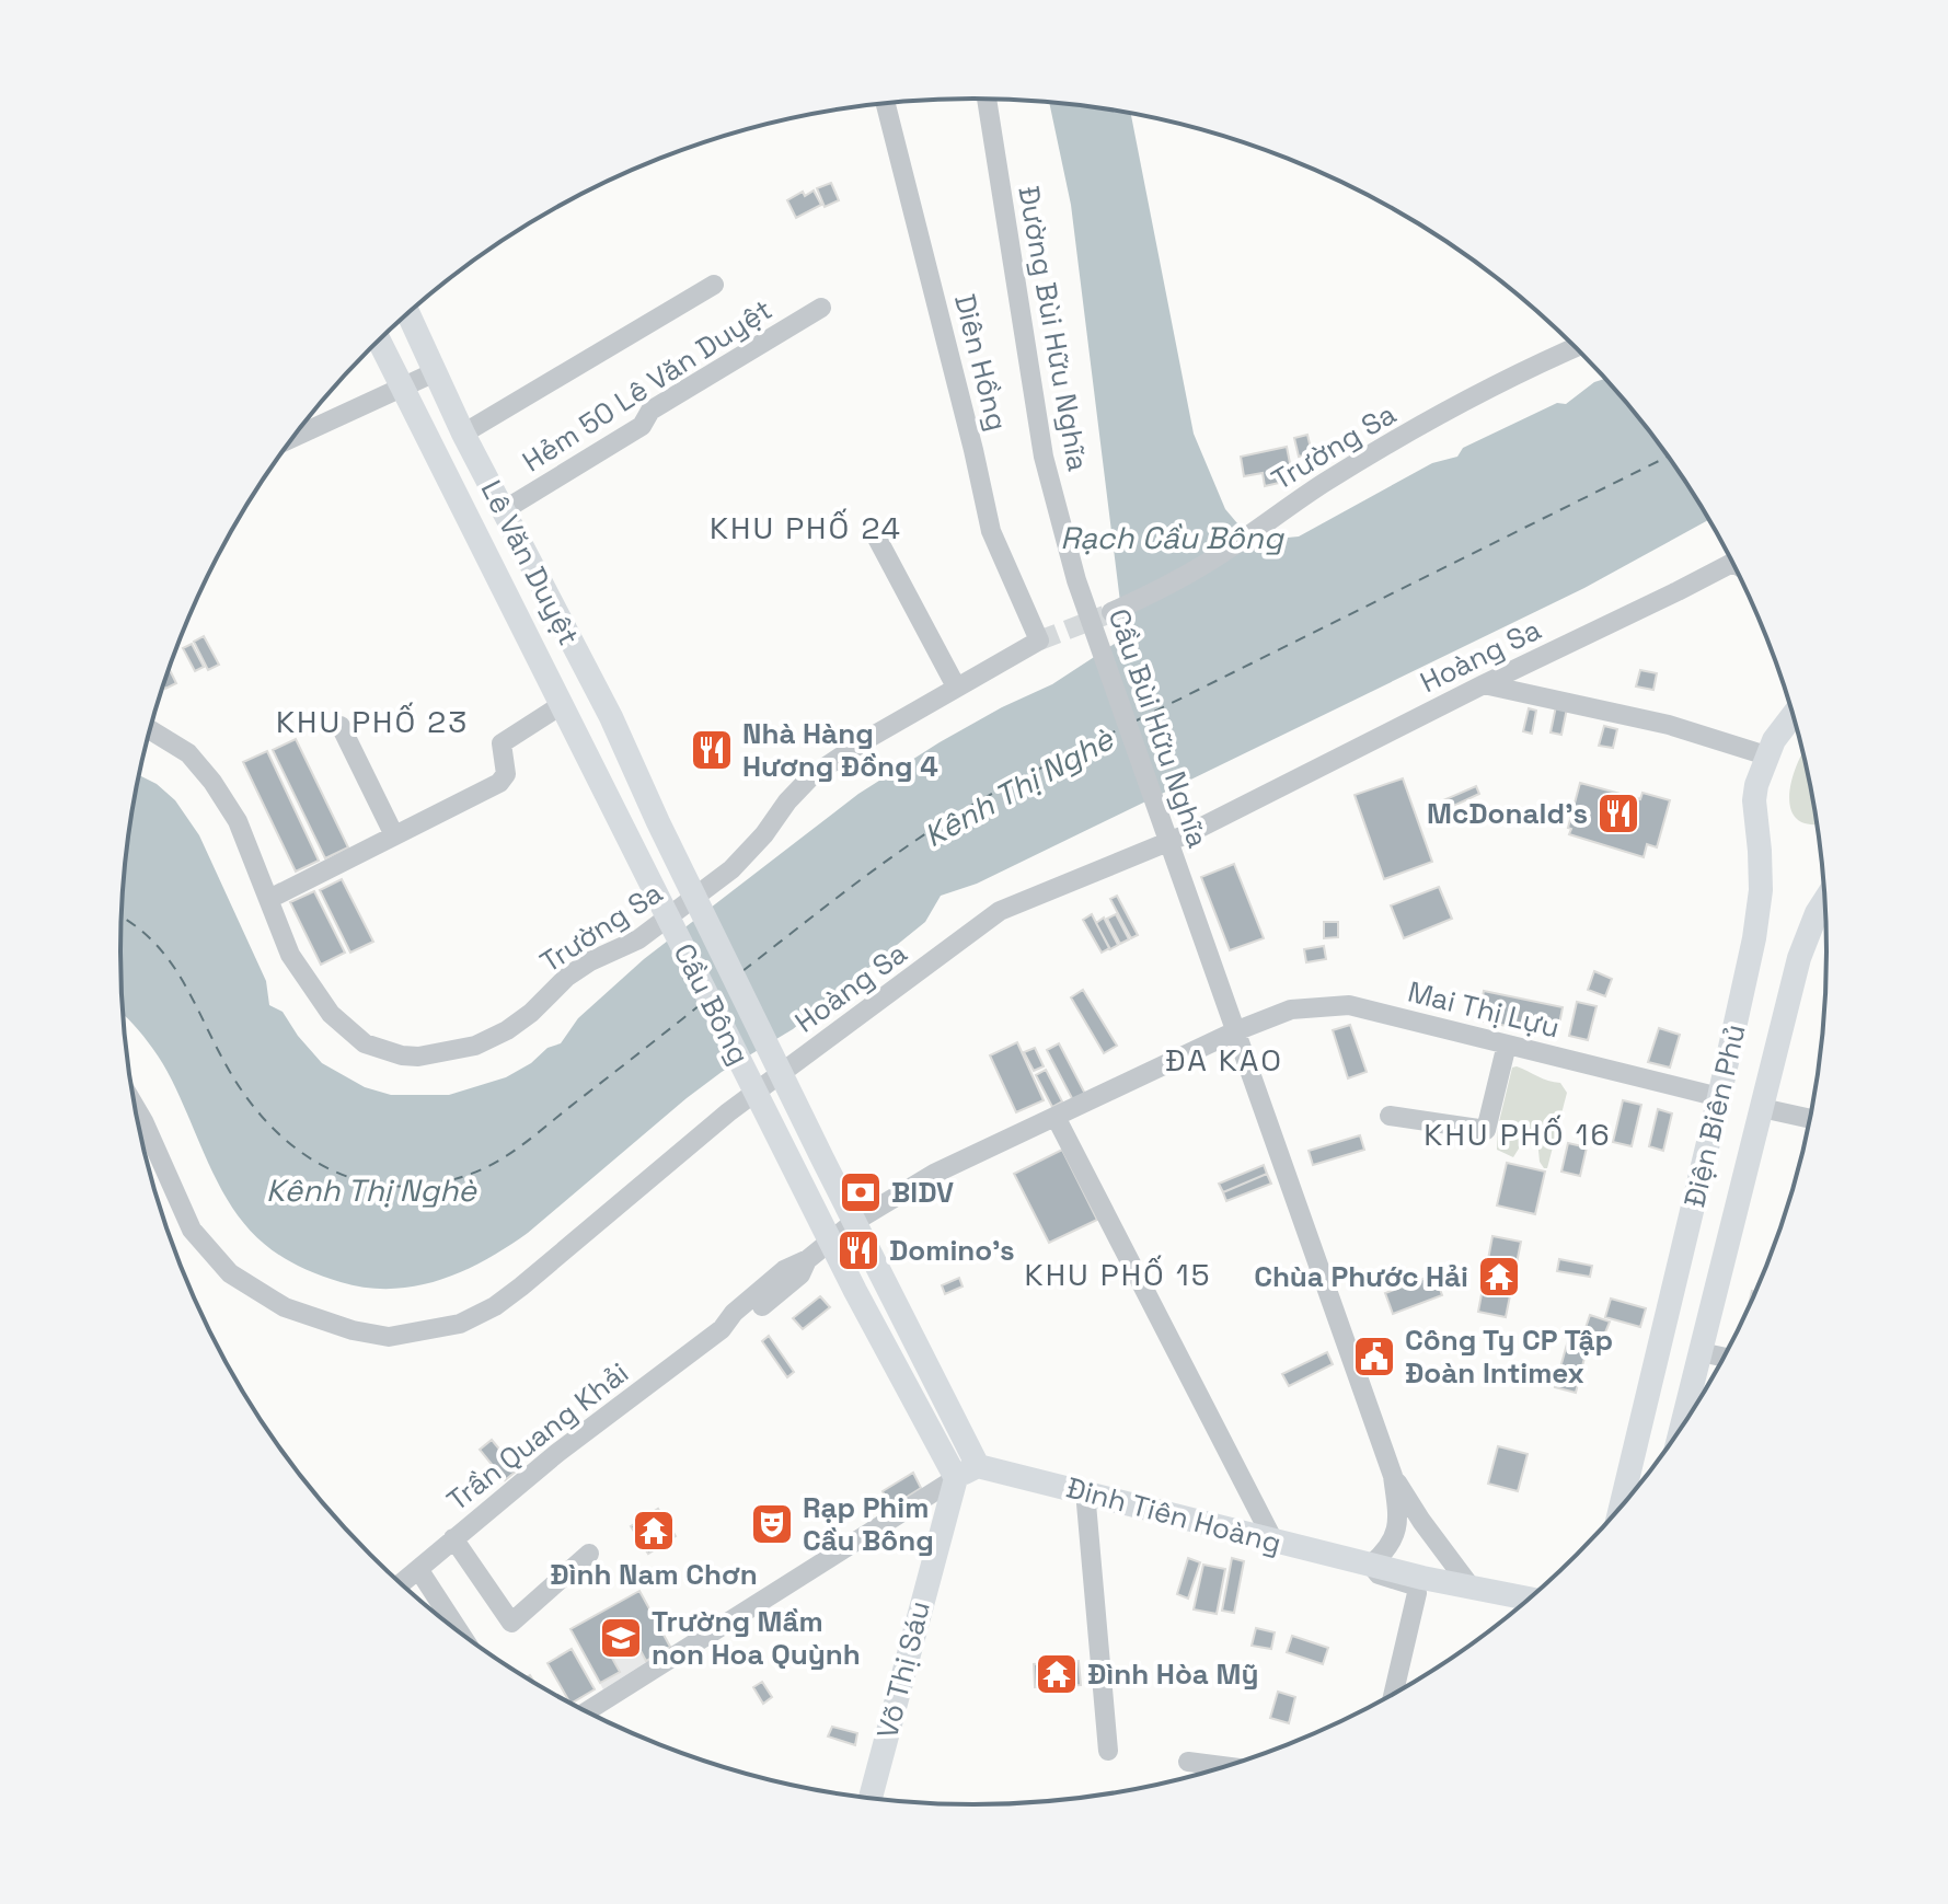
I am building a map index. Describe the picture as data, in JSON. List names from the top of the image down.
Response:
{
  "streets": {
    "main road": [
      "Lê Văn Duyệt",
      "Cầu Bông",
      "Ðiện Biên Phủ",
      "Đinh Tiên Hoàng",
      "Võ Thị Sáu"
    ],
    "street": [
      "Đường Bùi Hữu Nghĩa",
      "Diên Hồng",
      "Hẻm 50 Lê Văn Duyệt",
      "Trường Sa",
      "Hoàng Sa",
      "Cầu Bùi Hữu Nghĩa",
      "Mai Thị Lựu",
      "Trần Quang Khải"
    ]
  },
  "crossings": [
    ["Đường Bùi Hữu Nghĩa", "Cầu Bùi Hữu Nghĩa"],
    ["Diên Hồng", "Trường Sa"],
    ["Hẻm 50 Lê Văn Duyệt", "Lê Văn Duyệt"],
    ["Lê Văn Duyệt", "Cầu Bông"],
    ["Cầu Bùi Hữu Nghĩa", "Mai Thị Lựu"],
    ["Cầu Bông", "Trần Quang Khải"],
    ["Mai Thị Lựu", "Ðiện Biên Phủ"],
    ["Mai Thị Lựu", "Trần Quang Khải"]
  ],
  "districts": [
    "KHU PHỐ 24",
    "KHU PHỐ 23",
    "ĐA KAO",
    "KHU PHỐ 16",
    "KHU PHỐ 15"
  ],
  "water": ["Rạch Cầu Bông", "Kênh Thị Nghè"],
  "places": {
    "restaurant": ["Nhà Hàng Hương Đồng 4", "McDonald's", "Domino's"],
    "bank": ["BIDV"],
    "temple": ["Chùa Phước Hải", "Đình Nam Chơn", "Đình Hòa Mỹ"],
    "public building": ["Công Ty CP Tập Đoàn Intimex"],
    "theatre": ["Rạp Phim Cầu Bông"],
    "school or university": ["Trường Mầm non Hoa Quỳnh"]
  }
}
